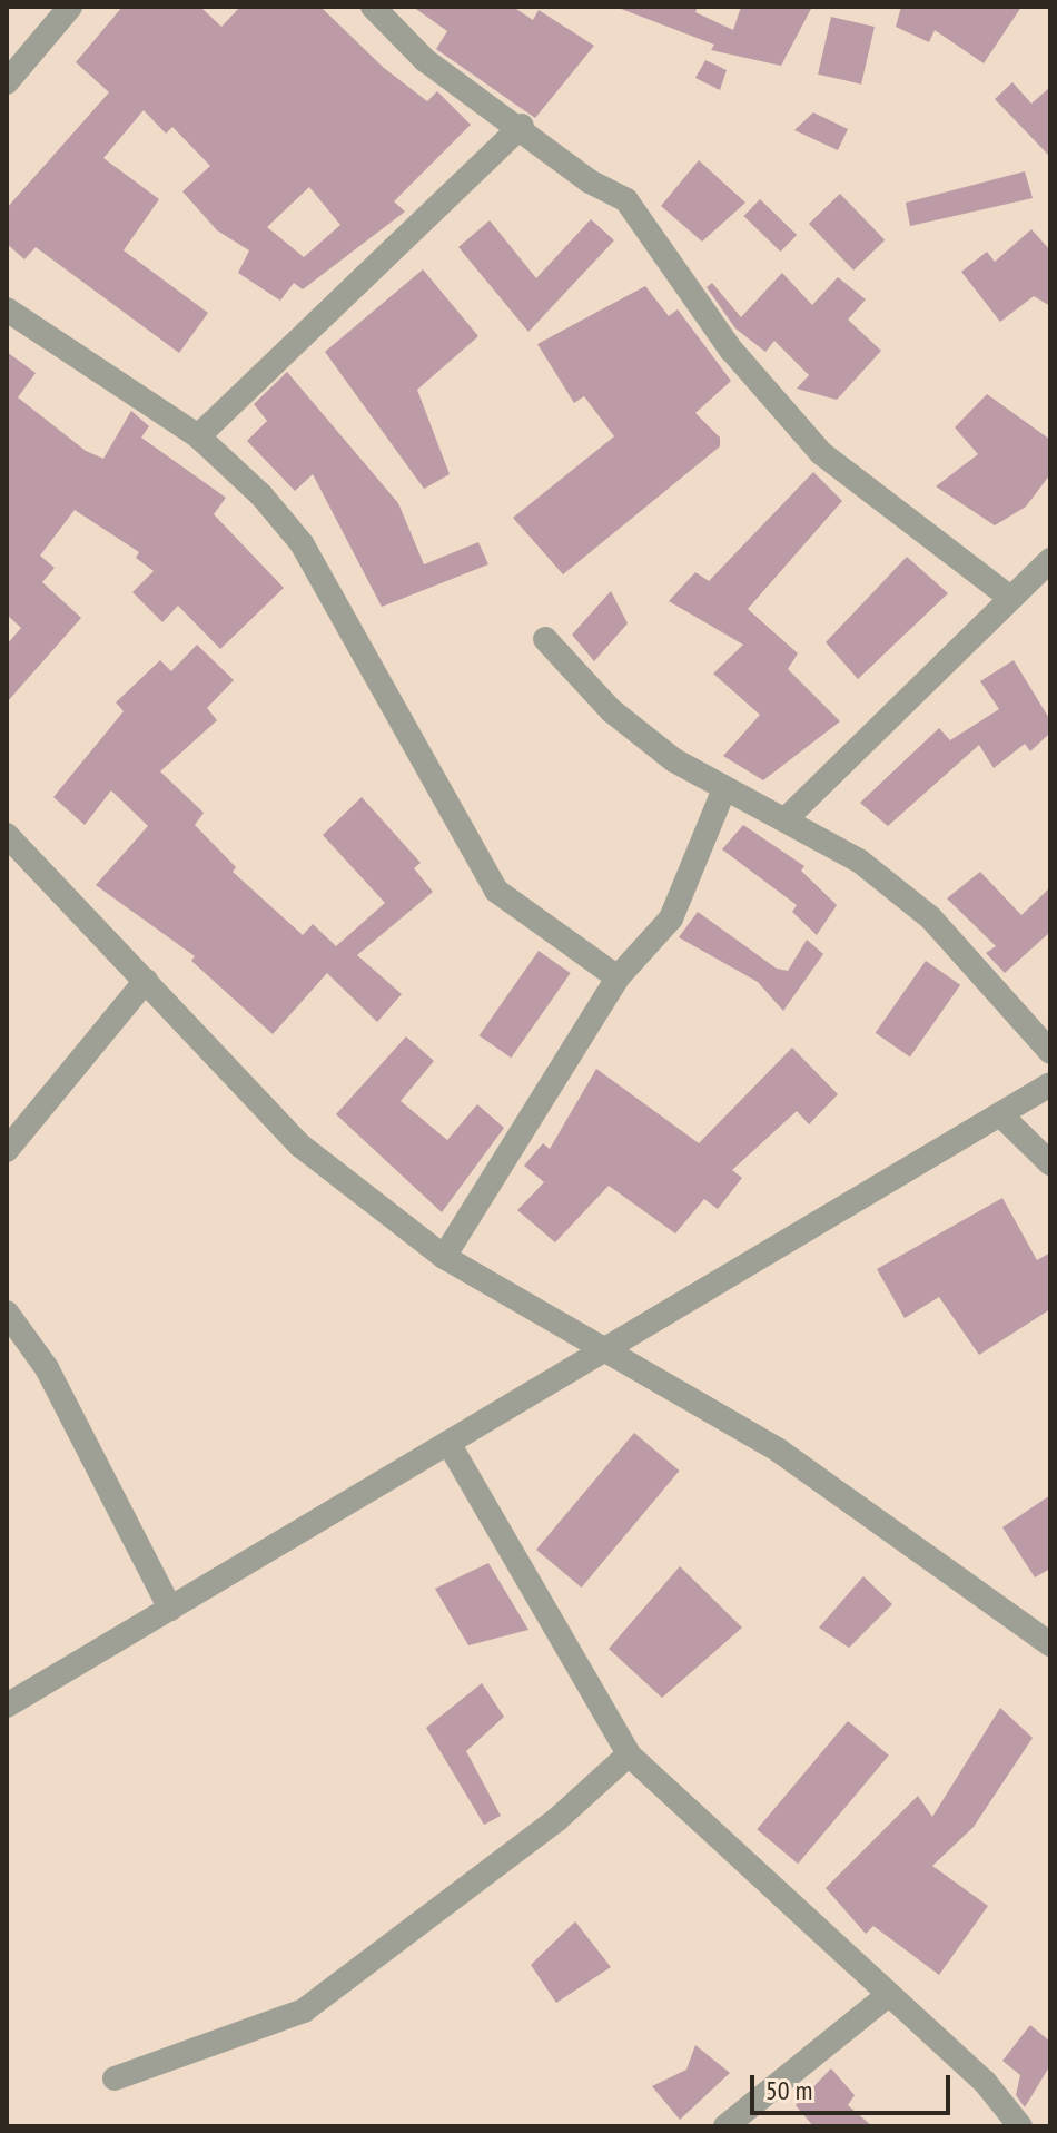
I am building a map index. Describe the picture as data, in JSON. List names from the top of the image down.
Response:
{
  "scale_bar": "50 m"
}
